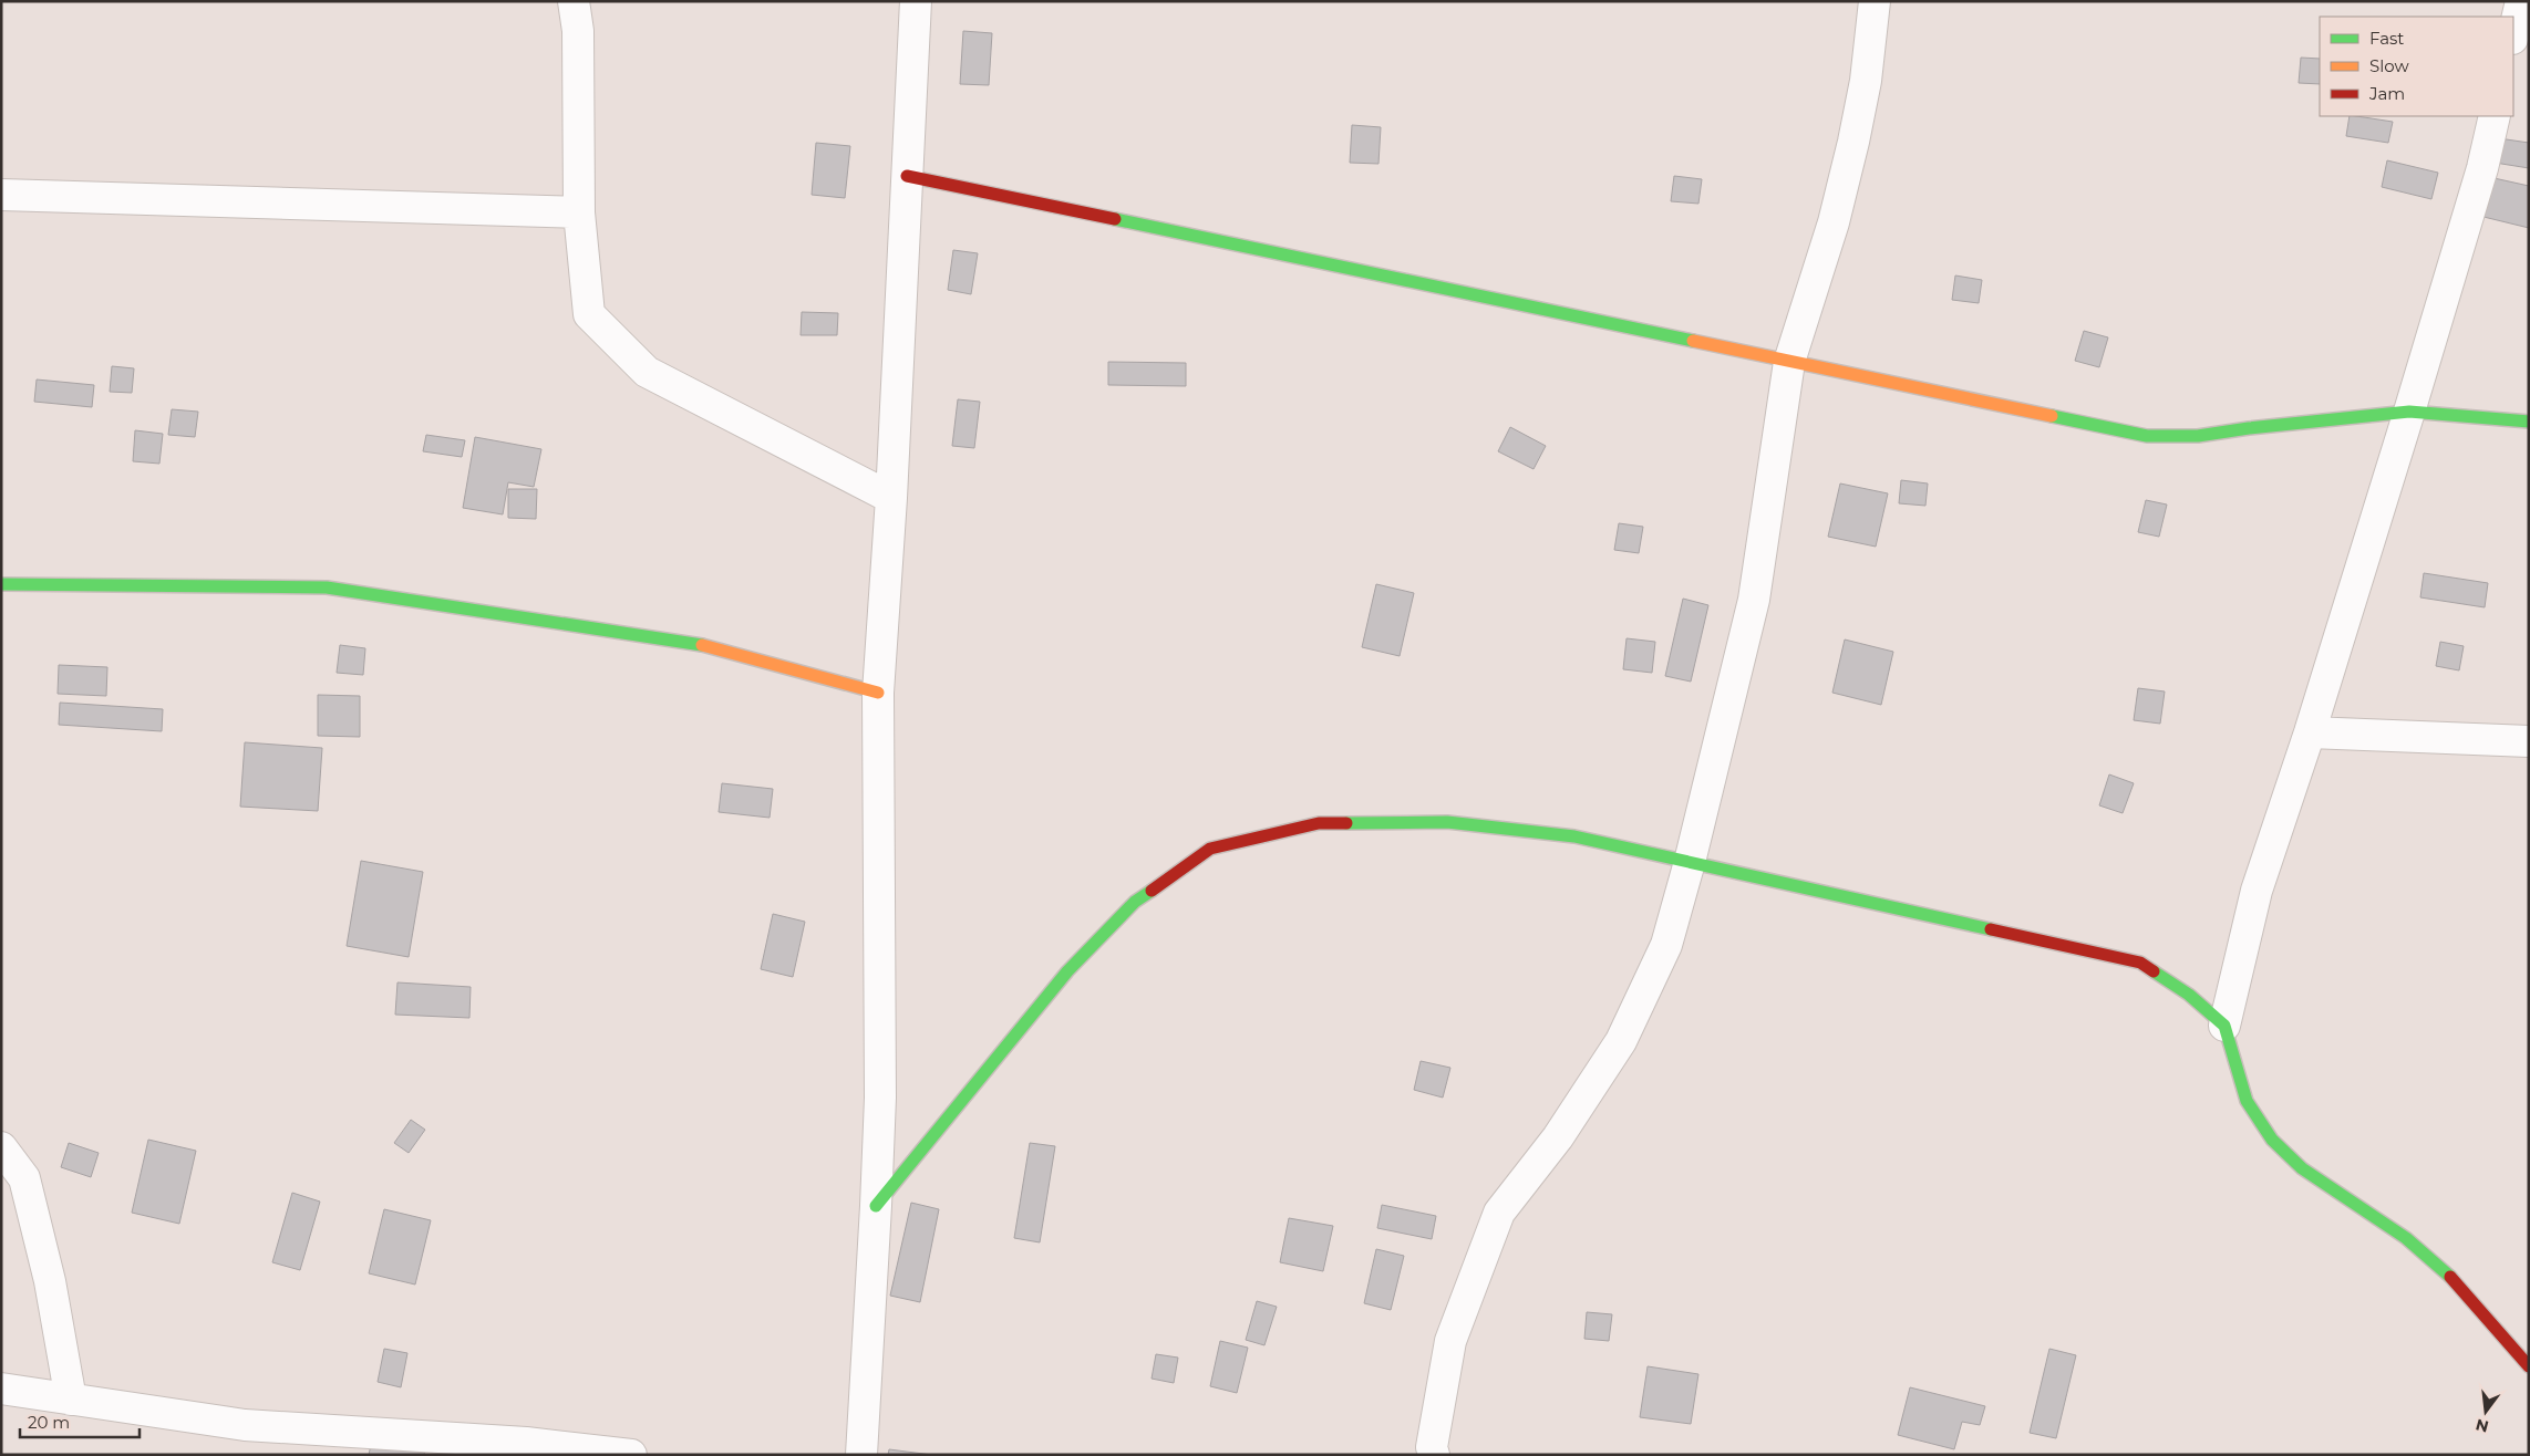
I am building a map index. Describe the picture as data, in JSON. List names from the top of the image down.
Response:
{
  "legend": ["Fast", "Slow", "Jam"],
  "scale_bar": "20 m",
  "north": "bottom"
}
